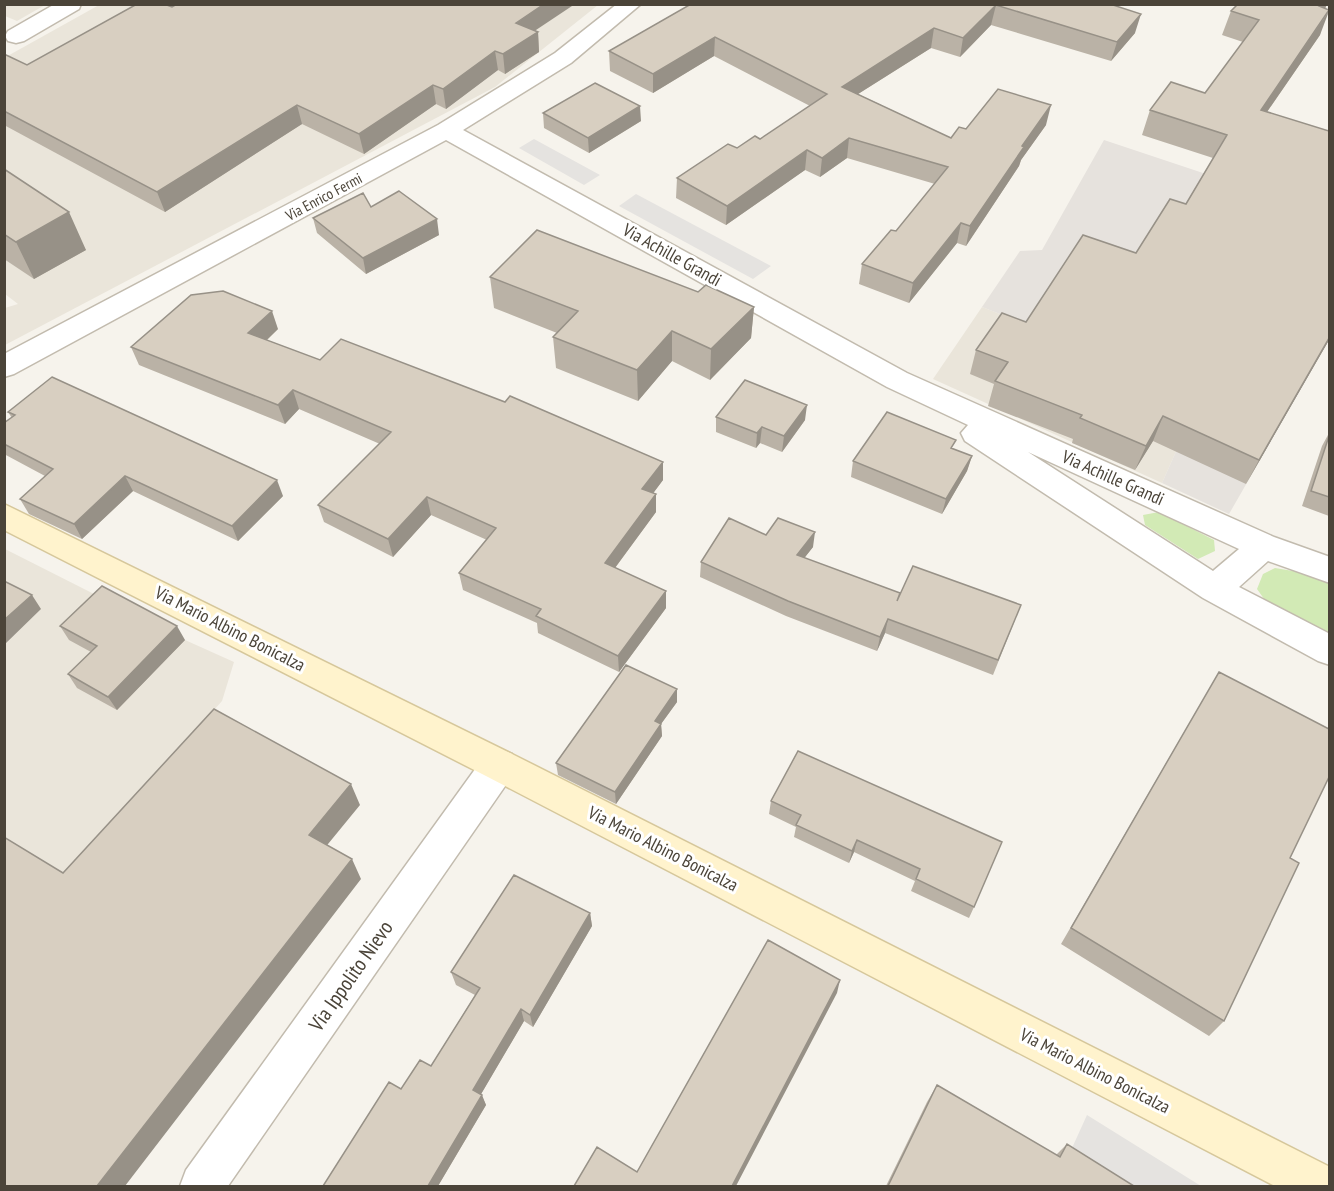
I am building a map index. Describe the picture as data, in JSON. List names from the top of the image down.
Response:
{
  "streets": {
    "main road": ["Via Mario Albino Bonicalza"],
    "street": ["Via Enrico Fermi", "Via Achille Grandi", "Via Ippolito Nievo"]
  },
  "crossings": [
    ["Via Enrico Fermi", "Via Achille Grandi"],
    ["Via Mario Albino Bonicalza", "Via Ippolito Nievo"]
  ]
}
